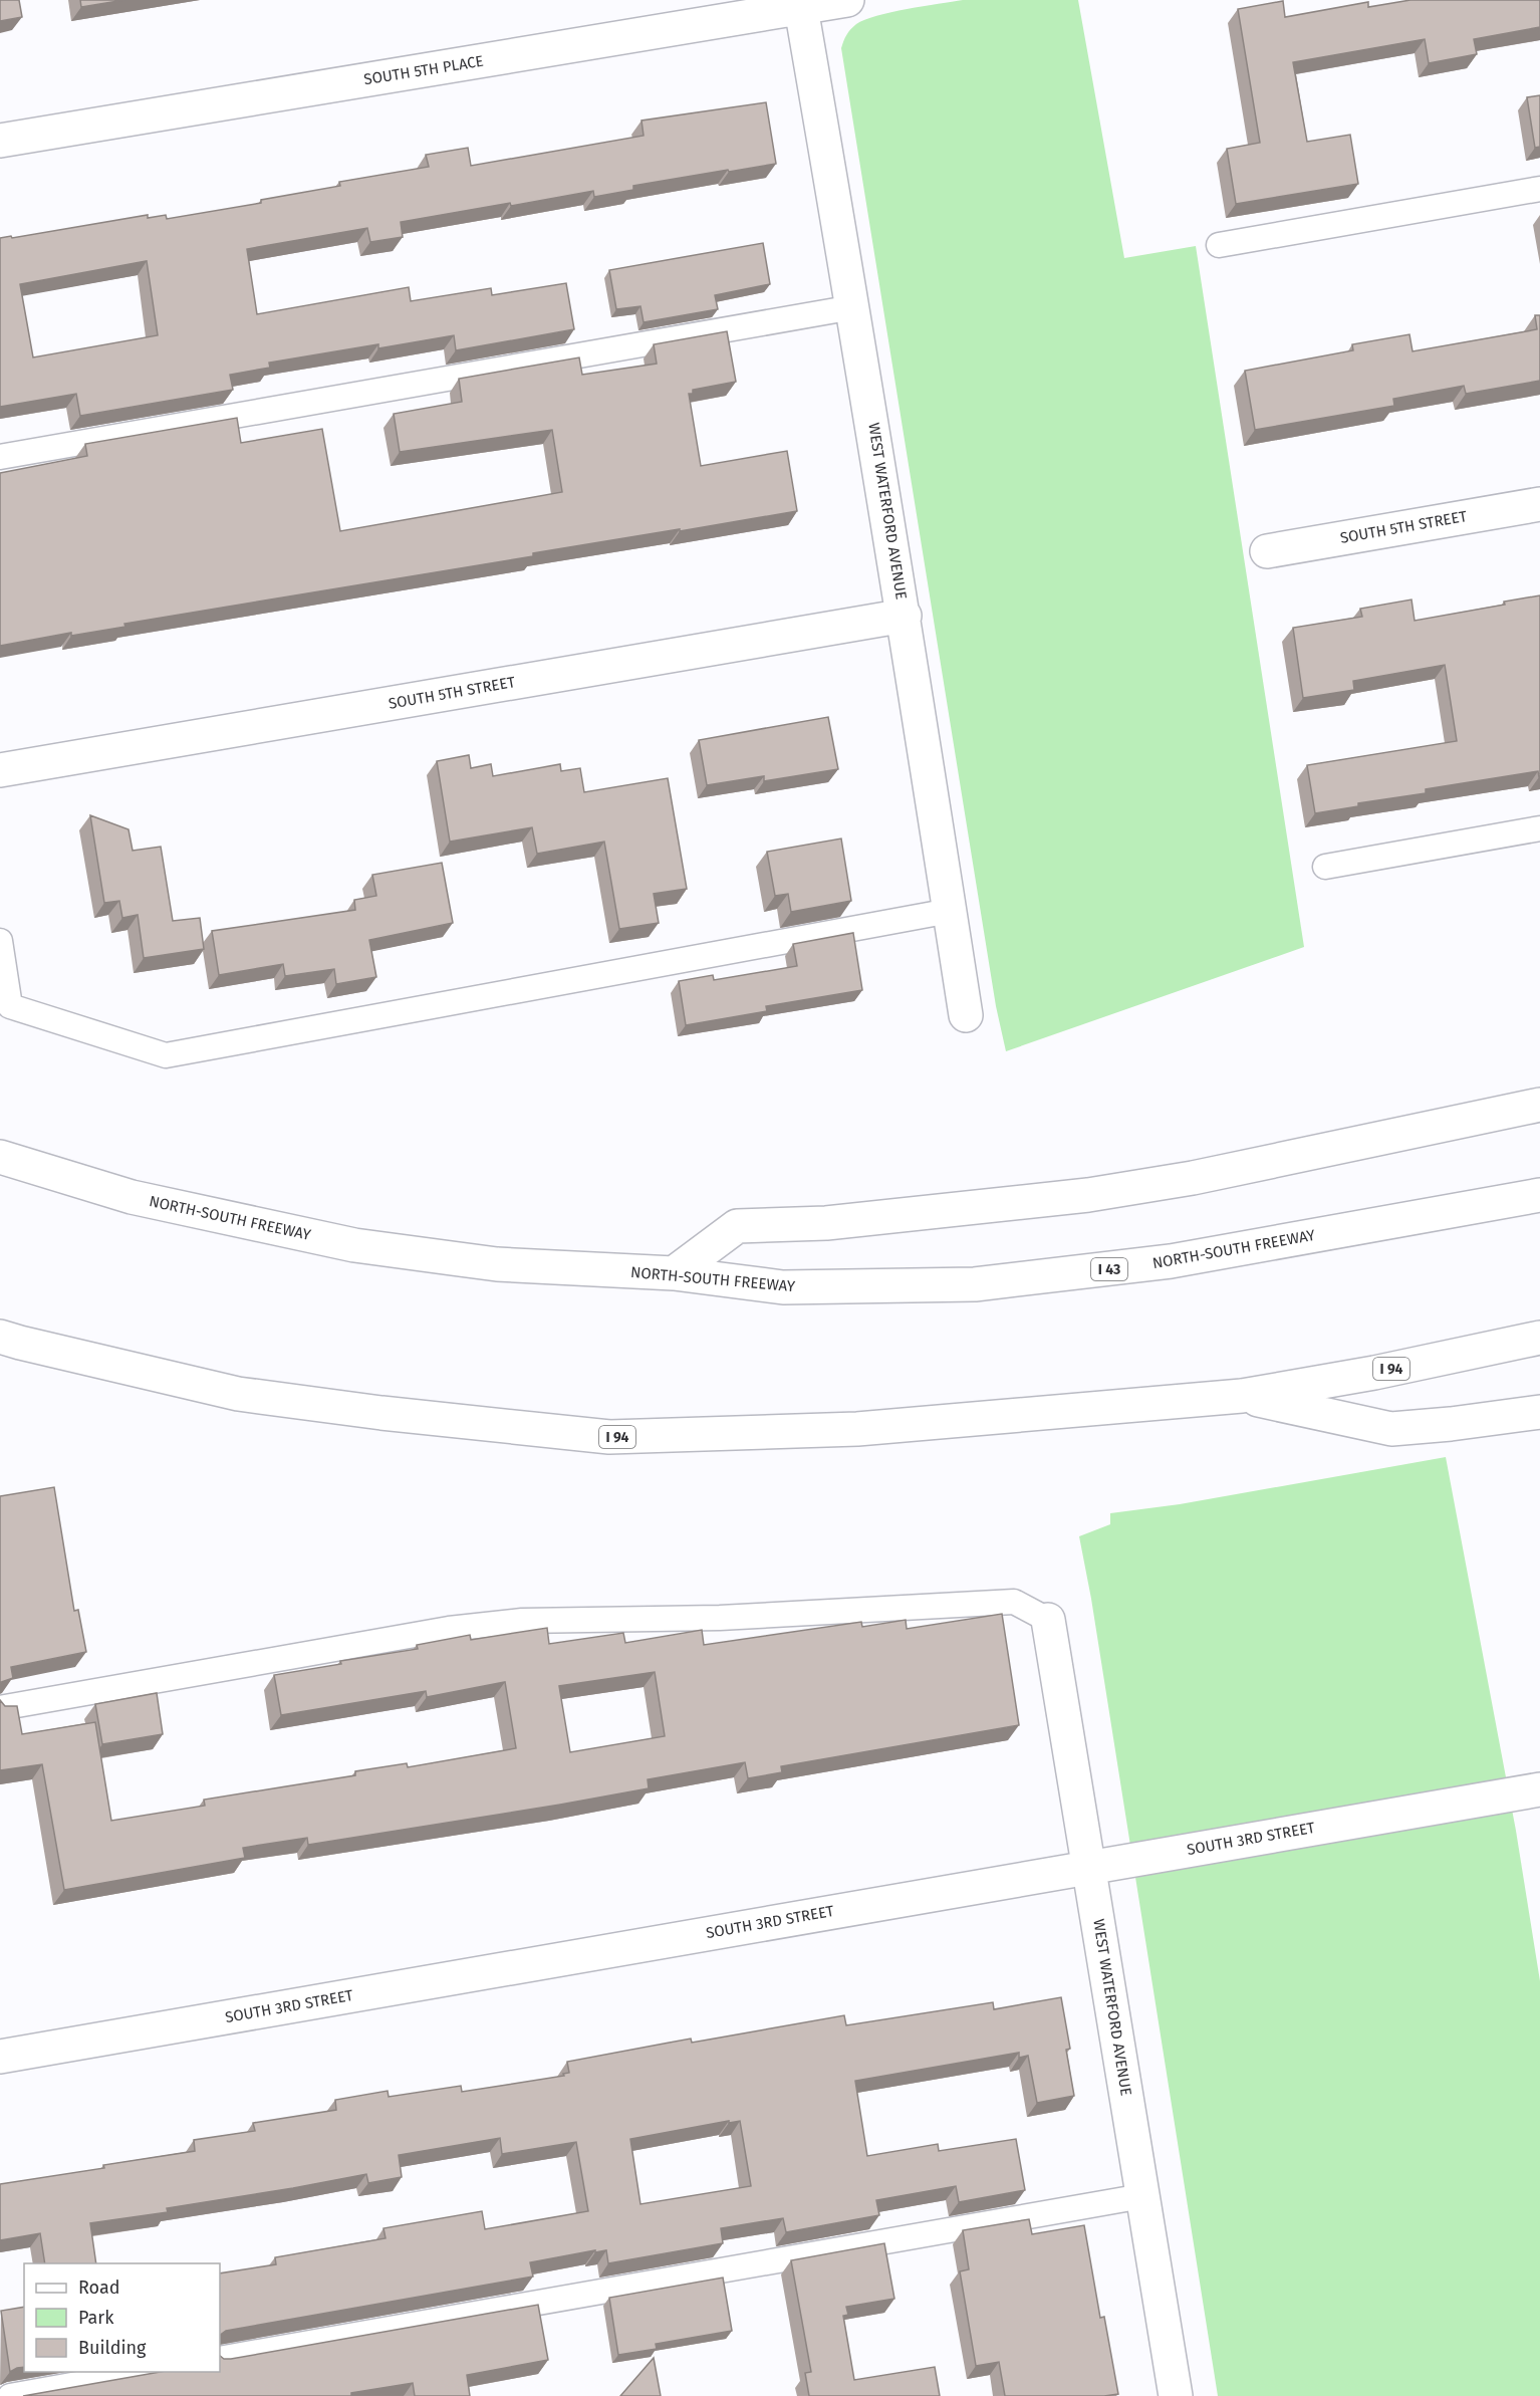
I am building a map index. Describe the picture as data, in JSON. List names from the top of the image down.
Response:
{
  "streets": {
    "main road": [
      "SOUTH 5TH PLACE",
      "WEST WATERFORD AVENUE",
      "SOUTH 5TH STREET",
      "NORTH-SOUTH FREEWAY",
      "I 43",
      "I 94",
      "SOUTH 3RD STREET"
    ]
  },
  "crossings": [
    ["SOUTH 5TH PLACE", "WEST WATERFORD AVENUE"],
    ["WEST WATERFORD AVENUE", "SOUTH 5TH STREET"],
    ["WEST WATERFORD AVENUE", "SOUTH 3RD STREET"]
  ],
  "legend": ["Road", "Park", "Building"]
}
